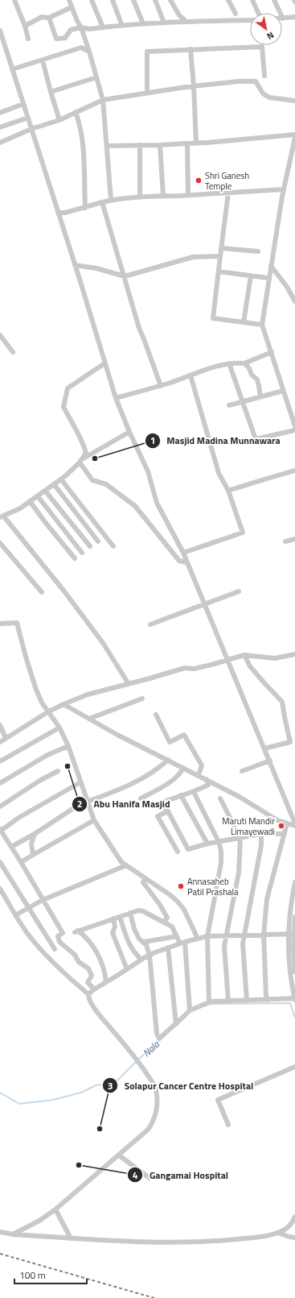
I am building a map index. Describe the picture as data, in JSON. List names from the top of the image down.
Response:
{
  "water": ["Nala"],
  "places": [
    "Shri Ganesh Temple",
    "Masjid Madina Munnawara",
    "Abu Hanifa Masjid",
    "Maruti Mandir Limayewadi",
    "Annasaheb Patil Prashala",
    "Solapur Cancer Centre Hospital",
    "Gangamai Hospital"
  ],
  "scale_bar": "100 m",
  "north": "bottom right"
}
